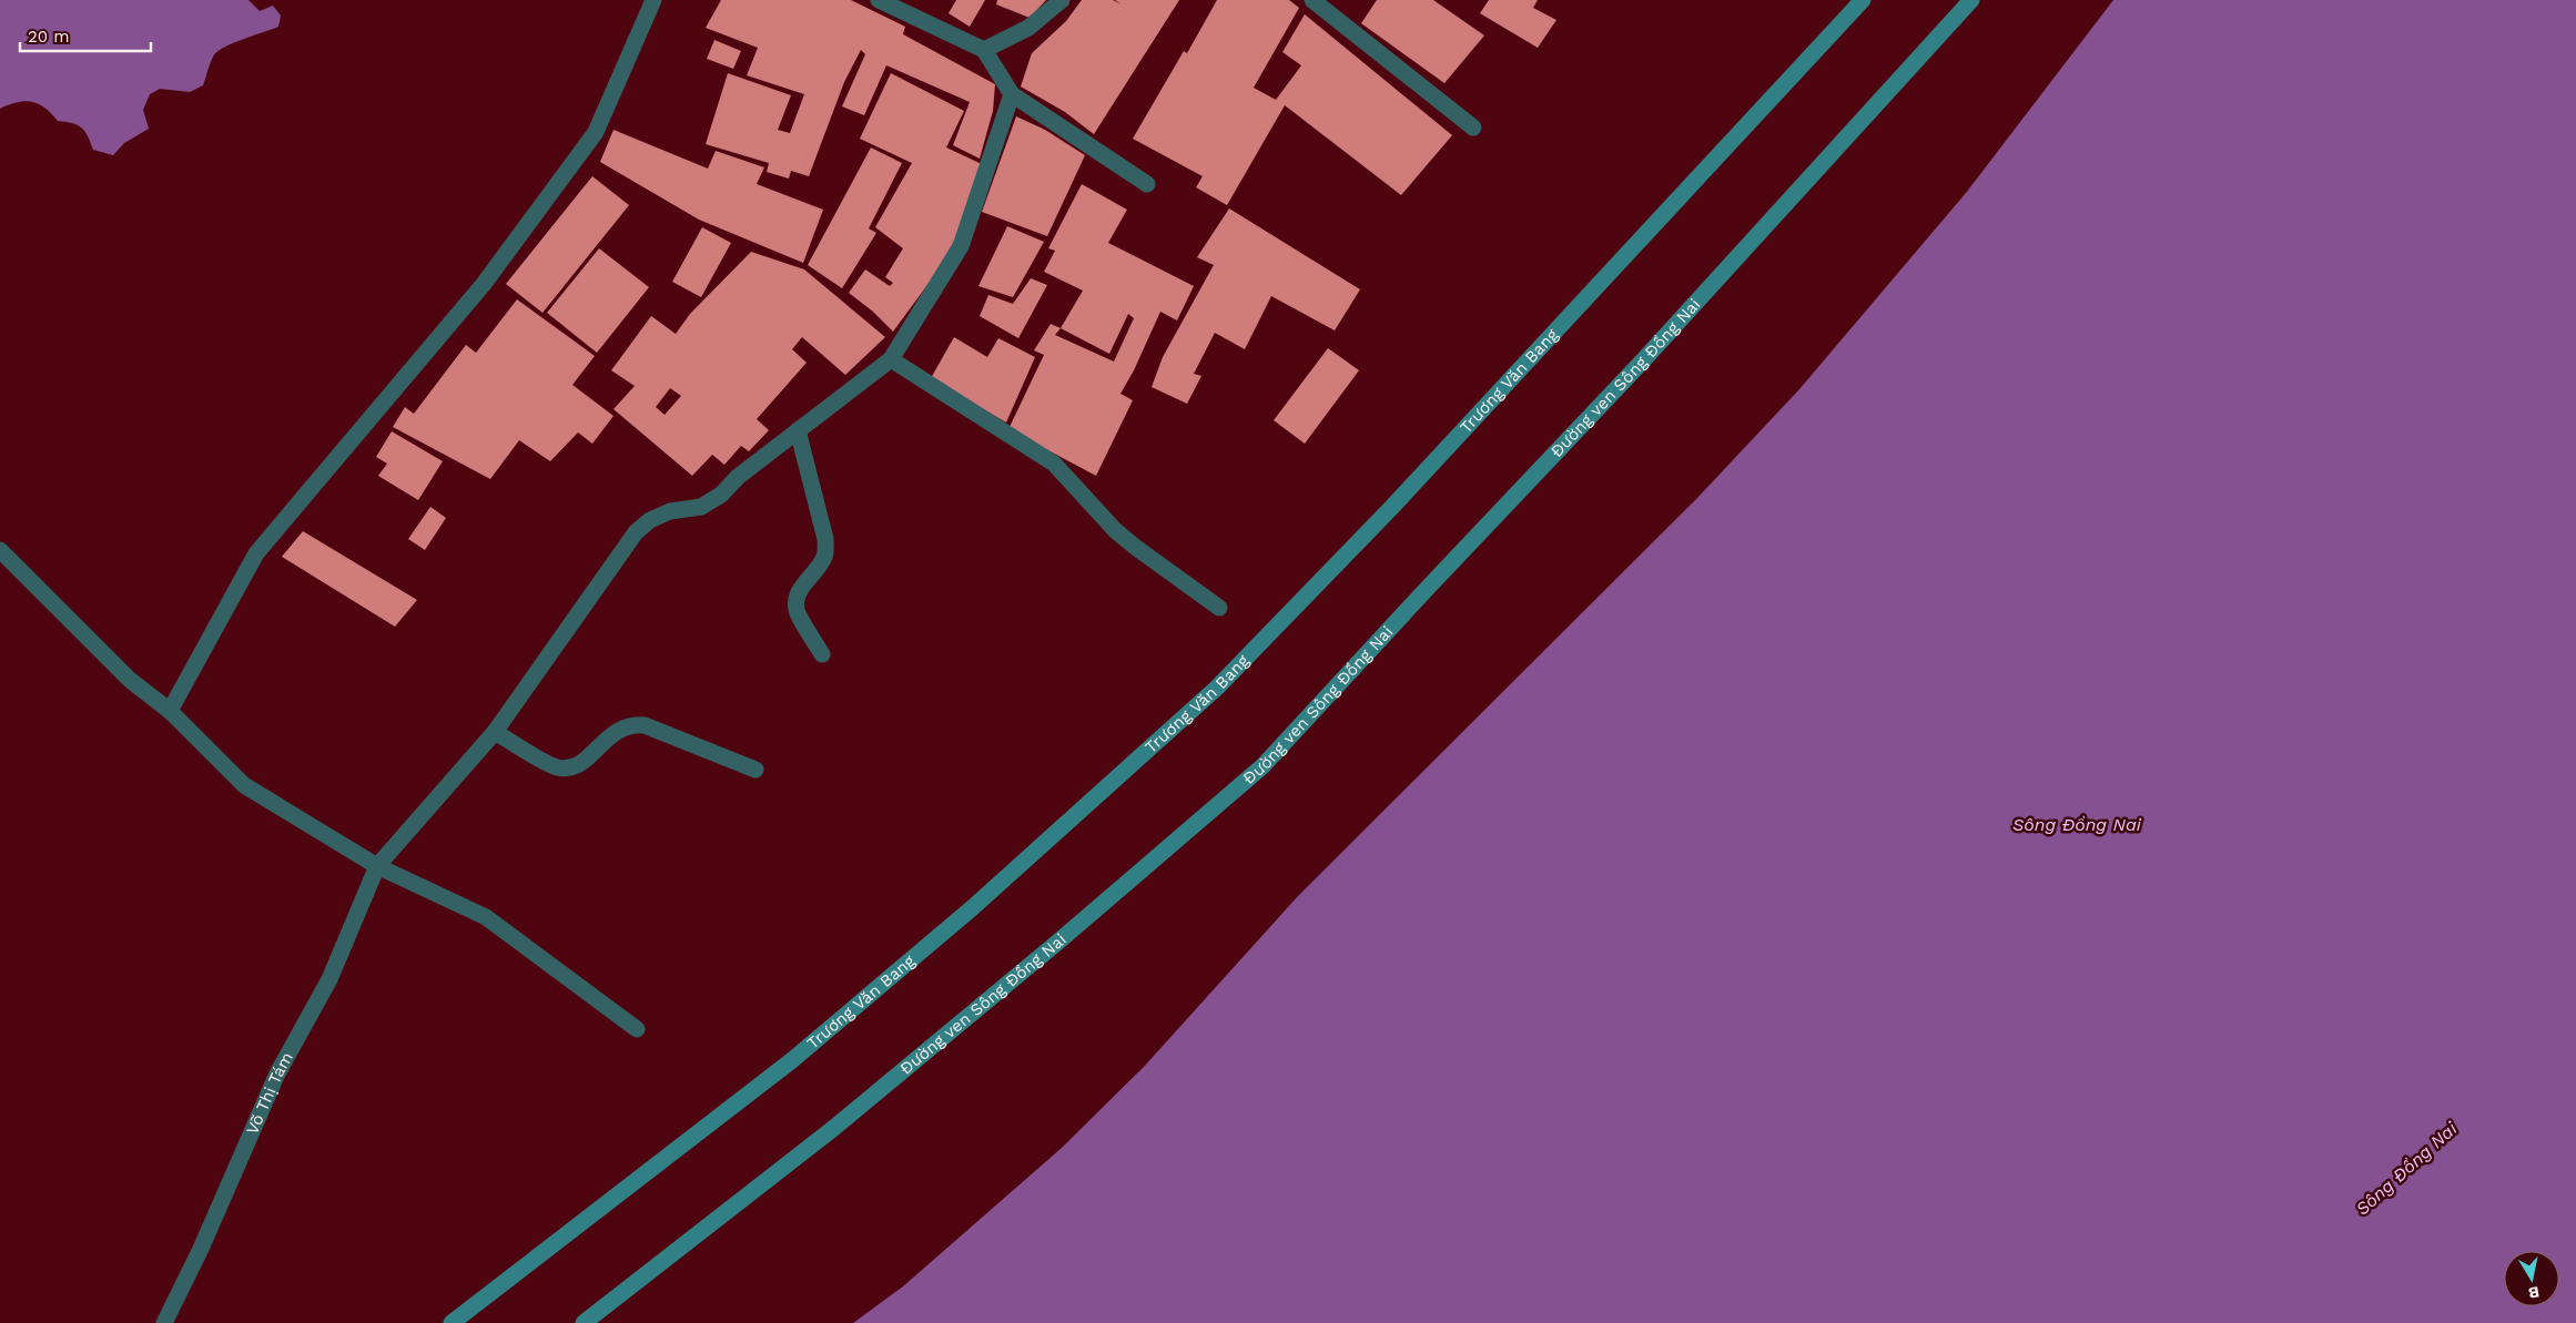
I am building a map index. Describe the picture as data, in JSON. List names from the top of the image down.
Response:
{
  "streets": {
    "main road": ["Đường ven Sông Đồng Nai", "Trương Văn Bang"],
    "street": ["Võ Thị Tám"]
  },
  "water": ["Sông Đồng Nai"],
  "scale_bar": "20 m",
  "north": "bottom"
}
